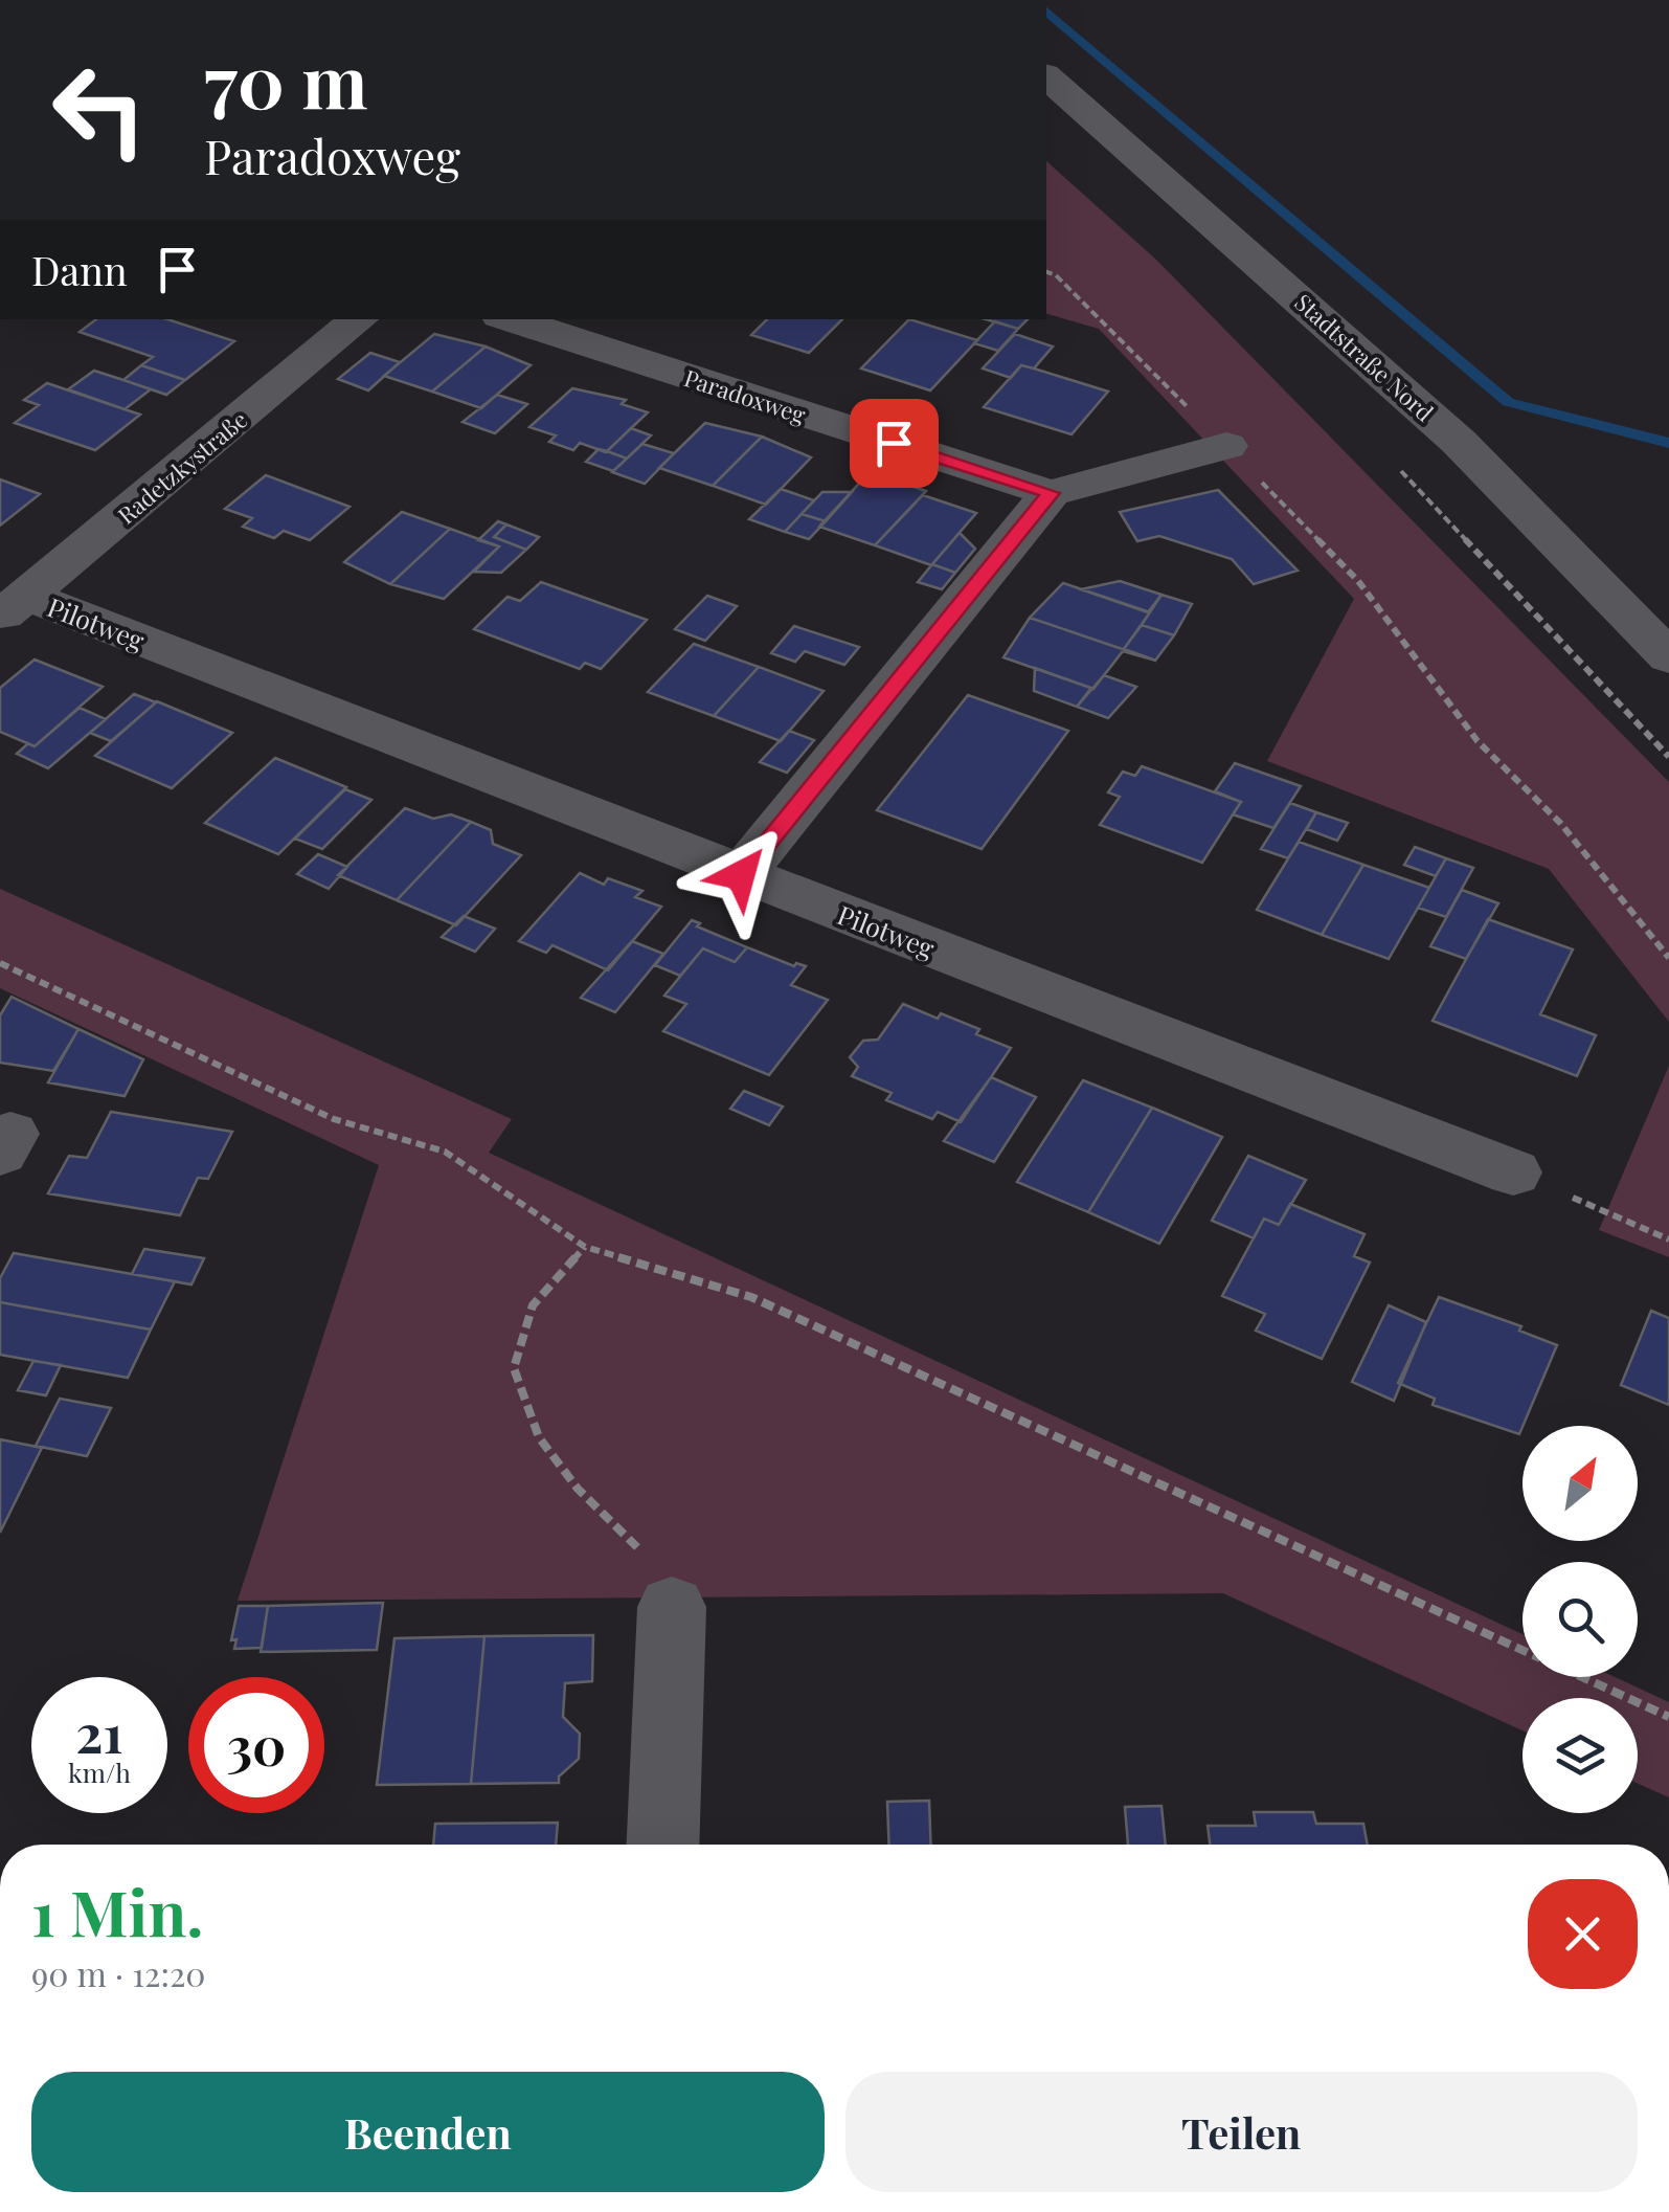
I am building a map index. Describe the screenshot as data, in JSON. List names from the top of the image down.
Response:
{
  "streets": {
    "street": [
      "Stadtstraße Nord",
      "Paradoxweg",
      "Radetzkystraße",
      "Pilotweg"
    ]
  },
  "crossings": [
    ["Radetzkystraße", "Pilotweg"]
  ],
  "north": "top right",
  "page": {
    "turn": ["70 m", "Paradoxweg"],
    "then": "Dann",
    "speed": "21 km/h",
    "limit": "30",
    "heading": ["1 Min.", "90 m · 12:20"],
    "buttons": ["Beenden", "Teilen"]
  }
}
